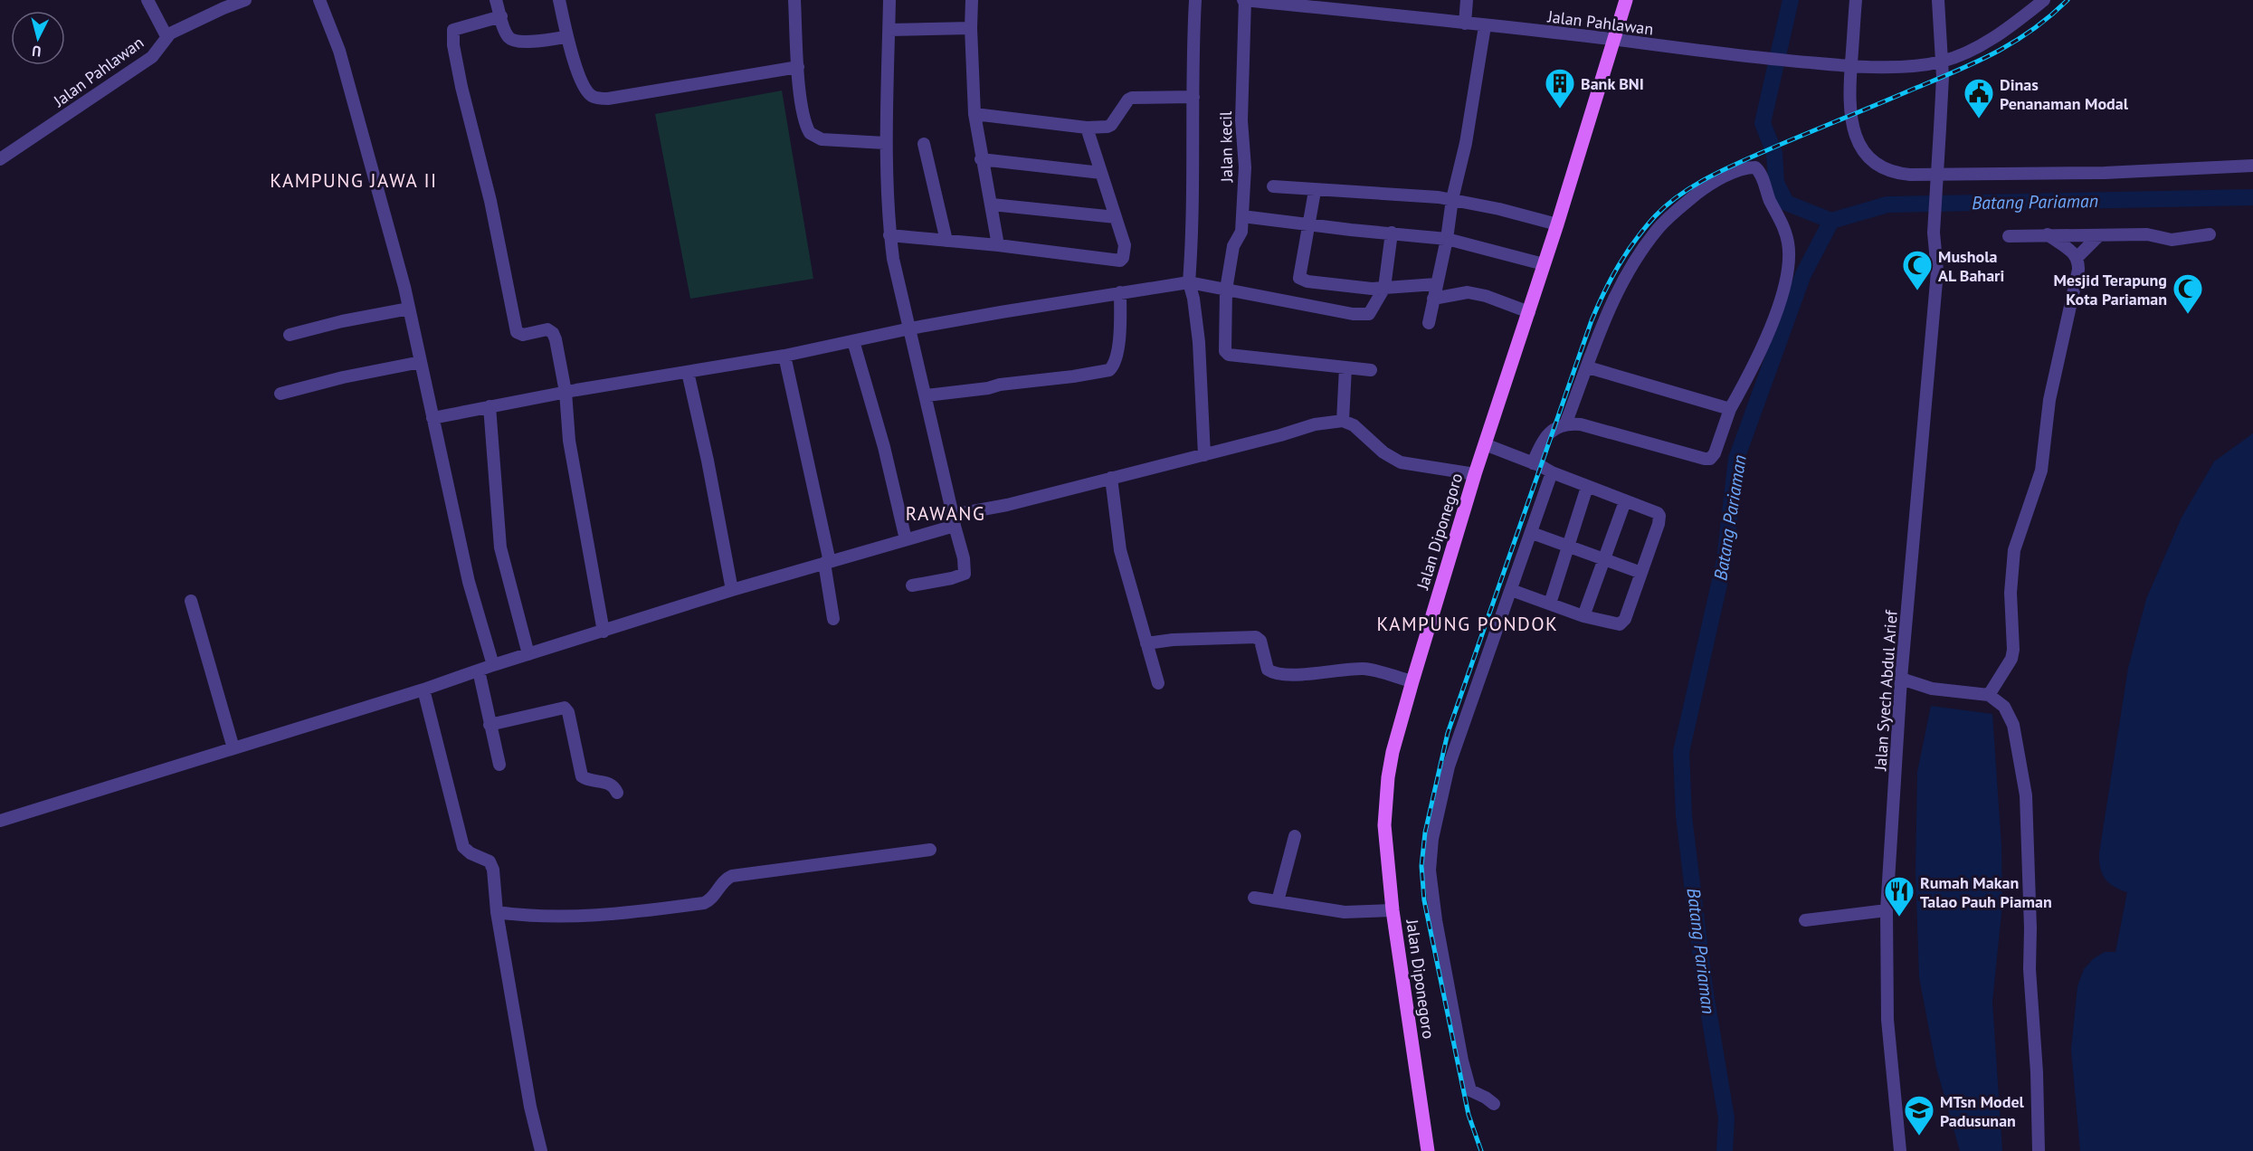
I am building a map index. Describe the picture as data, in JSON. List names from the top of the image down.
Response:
{
  "streets": {
    "main road": ["Jalan Diponegoro"],
    "street": ["Jalan Pahlawan", "Jalan kecil", "Jalan Syech Abdul Arief"]
  },
  "crossings": [
    ["Jalan Pahlawan", "Jalan kecil"],
    ["Jalan Pahlawan", "Jalan Diponegoro"],
    ["Jalan Pahlawan", "Jalan Syech Abdul Arief"]
  ],
  "districts": ["KAMPUNG JAWA II", "RAWANG", "KAMPUNG PONDOK"],
  "water": ["Batang Pariaman"],
  "places": {
    "building": ["Bank BNI"],
    "public building": ["Dinas Penanaman Modal"],
    "mosque": ["Mushola AL Bahari", "Mesjid Terapung Kota Pariaman"],
    "restaurant": ["Rumah Makan Talao Pauh Piaman"],
    "school or university": ["MTsn Model Padusunan"]
  },
  "north": "bottom"
}
